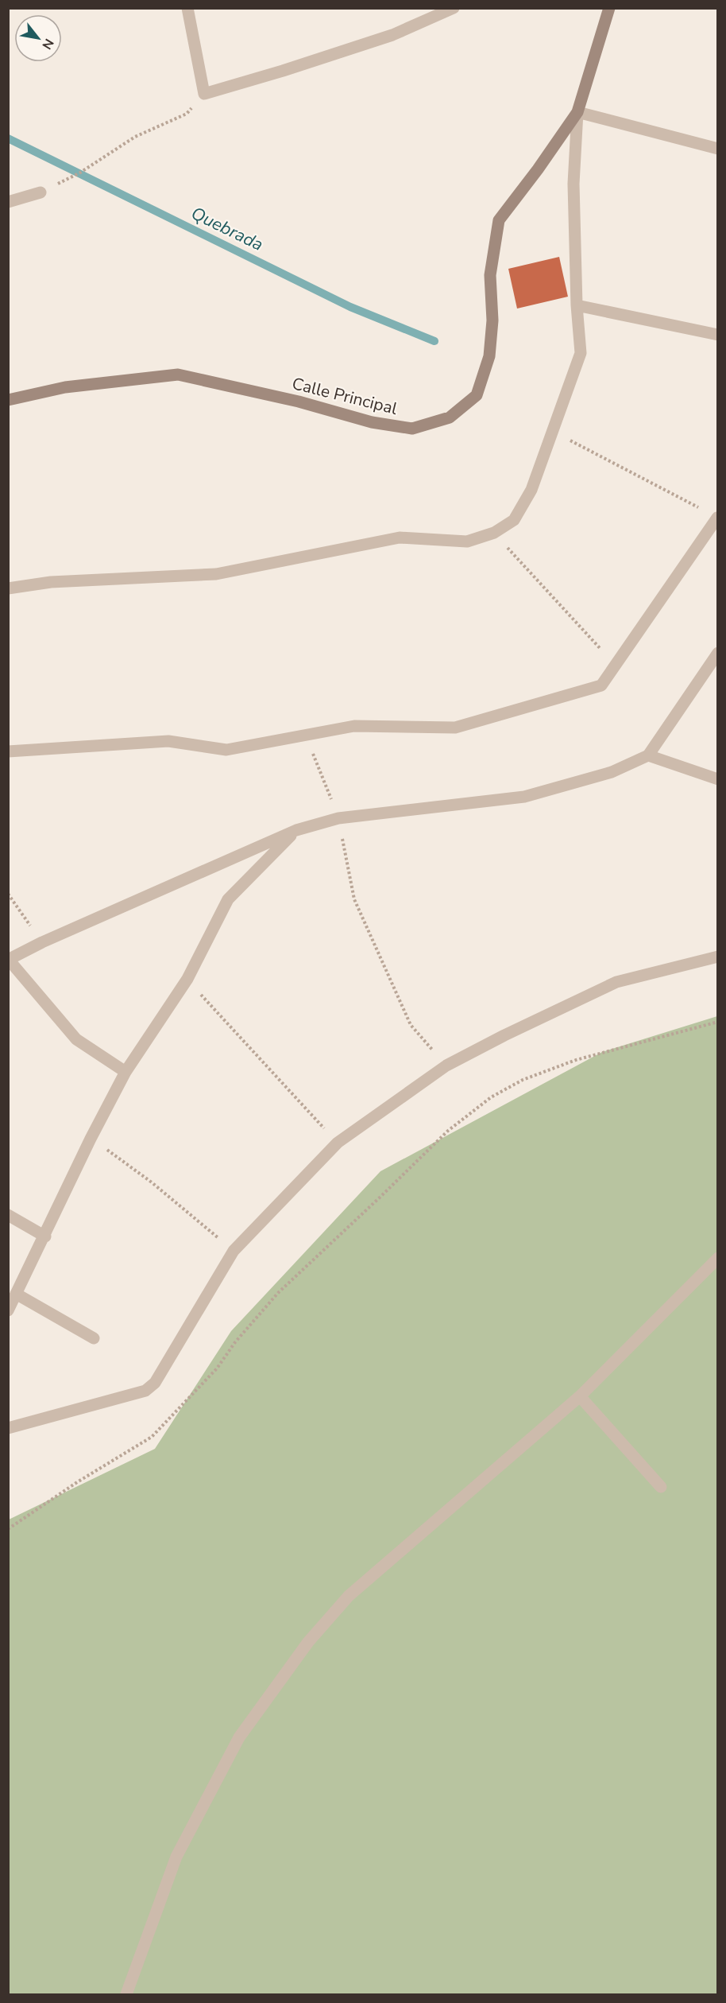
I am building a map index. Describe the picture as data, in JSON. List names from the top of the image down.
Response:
{
  "streets": {
    "street": ["Calle Principal"]
  },
  "water": ["Quebrada"],
  "north": "bottom right"
}
